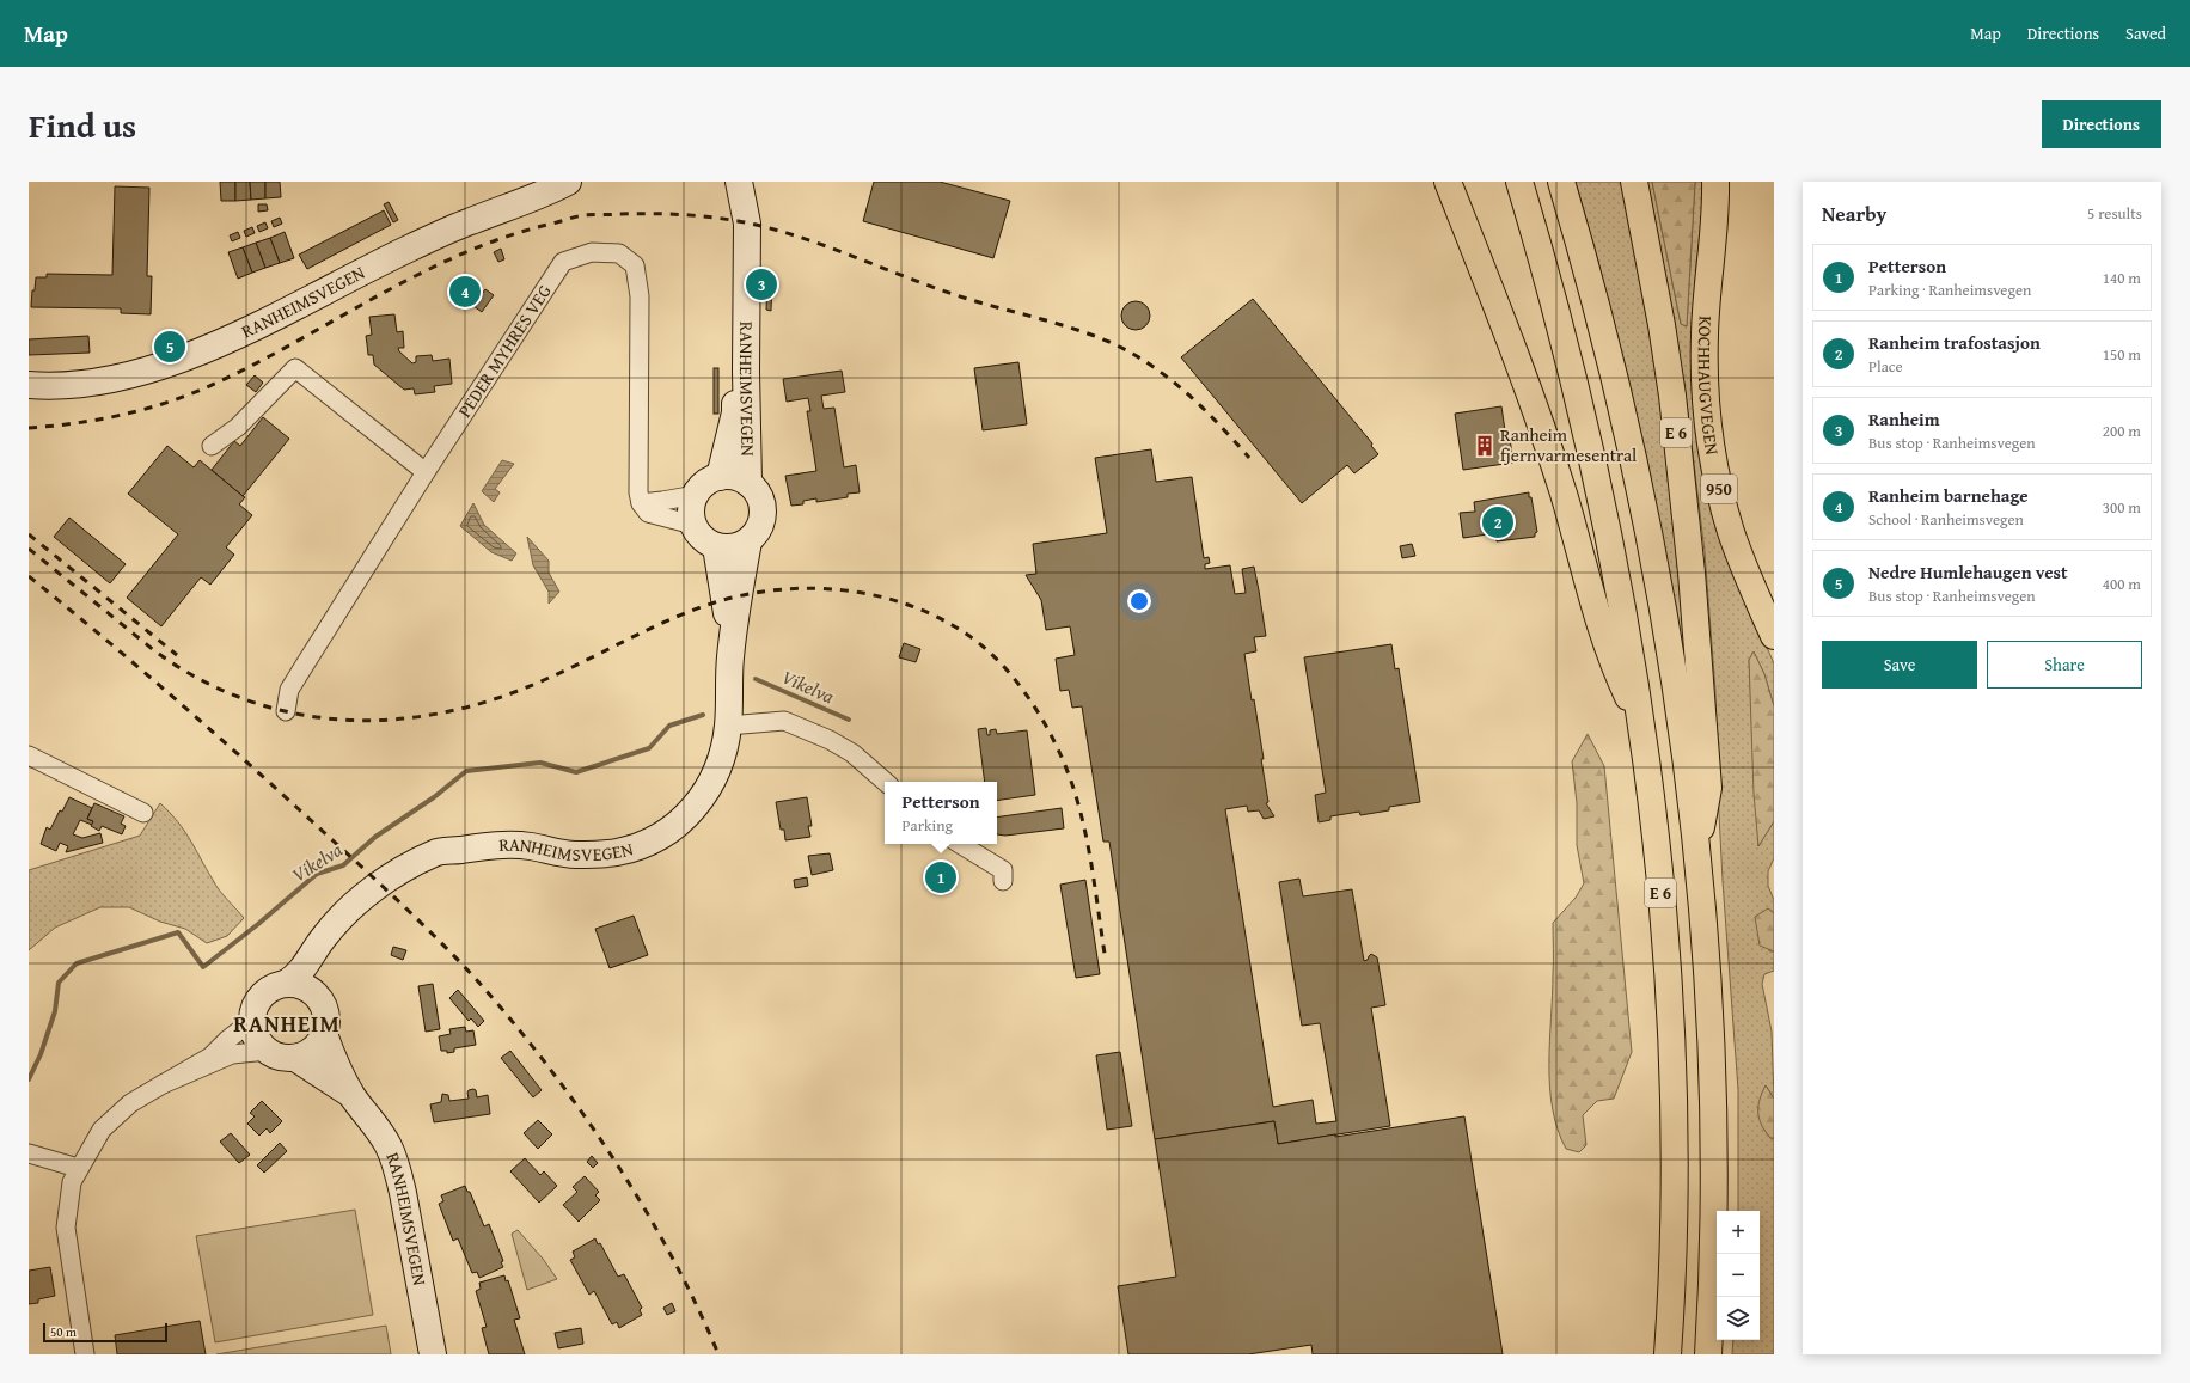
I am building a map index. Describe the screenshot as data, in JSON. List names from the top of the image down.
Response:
{
  "streets": {
    "main road": ["KOCHHAUGVEGEN", "E 6", "950"],
    "street": ["RANHEIMSVEGEN", "PEDER MYHRES VEG"]
  },
  "districts": ["RANHEIM"],
  "water": ["Vikelva"],
  "places": {
    "building": ["Ranheim fjernvarmesentral"]
  },
  "scale_bar": "50 m",
  "page": {
    "header": "Map",
    "nav": ["Map", "Directions", "Saved"],
    "title": "Find us",
    "buttons": [
      "Directions",
      ["Save", "Share"]
    ],
    "heading": ["Nearby", "5 results"],
    "list": [
      {
        "mark": "1",
        "name": "Petterson",
        "note": "Parking · Ranheimsvegen",
        "value": "140 m"
      },
      {
        "mark": "2",
        "name": "Ranheim trafostasjon",
        "note": "Place",
        "value": "150 m"
      },
      {
        "mark": "3",
        "name": "Ranheim",
        "note": "Bus stop · Ranheimsvegen",
        "value": "200 m"
      },
      {
        "mark": "4",
        "name": "Ranheim barnehage",
        "note": "School · Ranheimsvegen",
        "value": "300 m"
      },
      {
        "mark": "5",
        "name": "Nedre Humlehaugen vest",
        "note": "Bus stop · Ranheimsvegen",
        "value": "400 m"
      }
    ],
    "pins": [
      "3",
      "4",
      "5",
      "2",
      "1"
    ],
    "popup": ["Petterson", "Parking"],
    "map_buttons": ["+", "−"],
    "scale": "50 m"
  }
}
